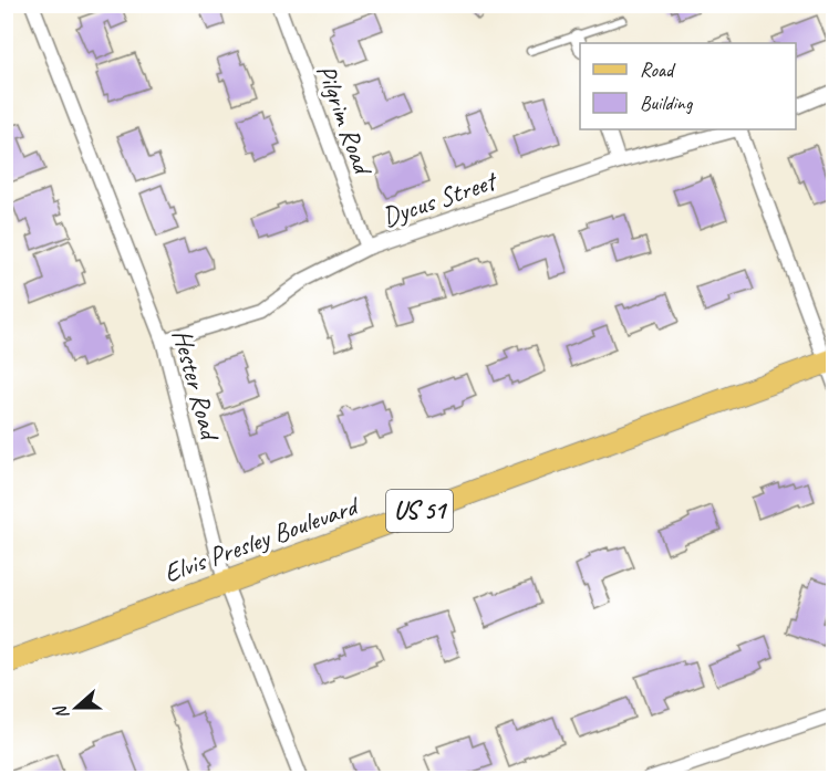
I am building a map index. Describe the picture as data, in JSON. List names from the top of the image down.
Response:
{
  "streets": {
    "main road": ["US 51", "Elvis Presley Boulevard"],
    "street": ["Pilgrim Road", "Dycus Street", "Hester Road"]
  },
  "crossings": [
    ["Pilgrim Road", "Dycus Street"],
    ["Dycus Street", "Hester Road"],
    ["Hester Road", "Elvis Presley Boulevard"]
  ],
  "legend": ["Road", "Building"],
  "north": "left"
}
